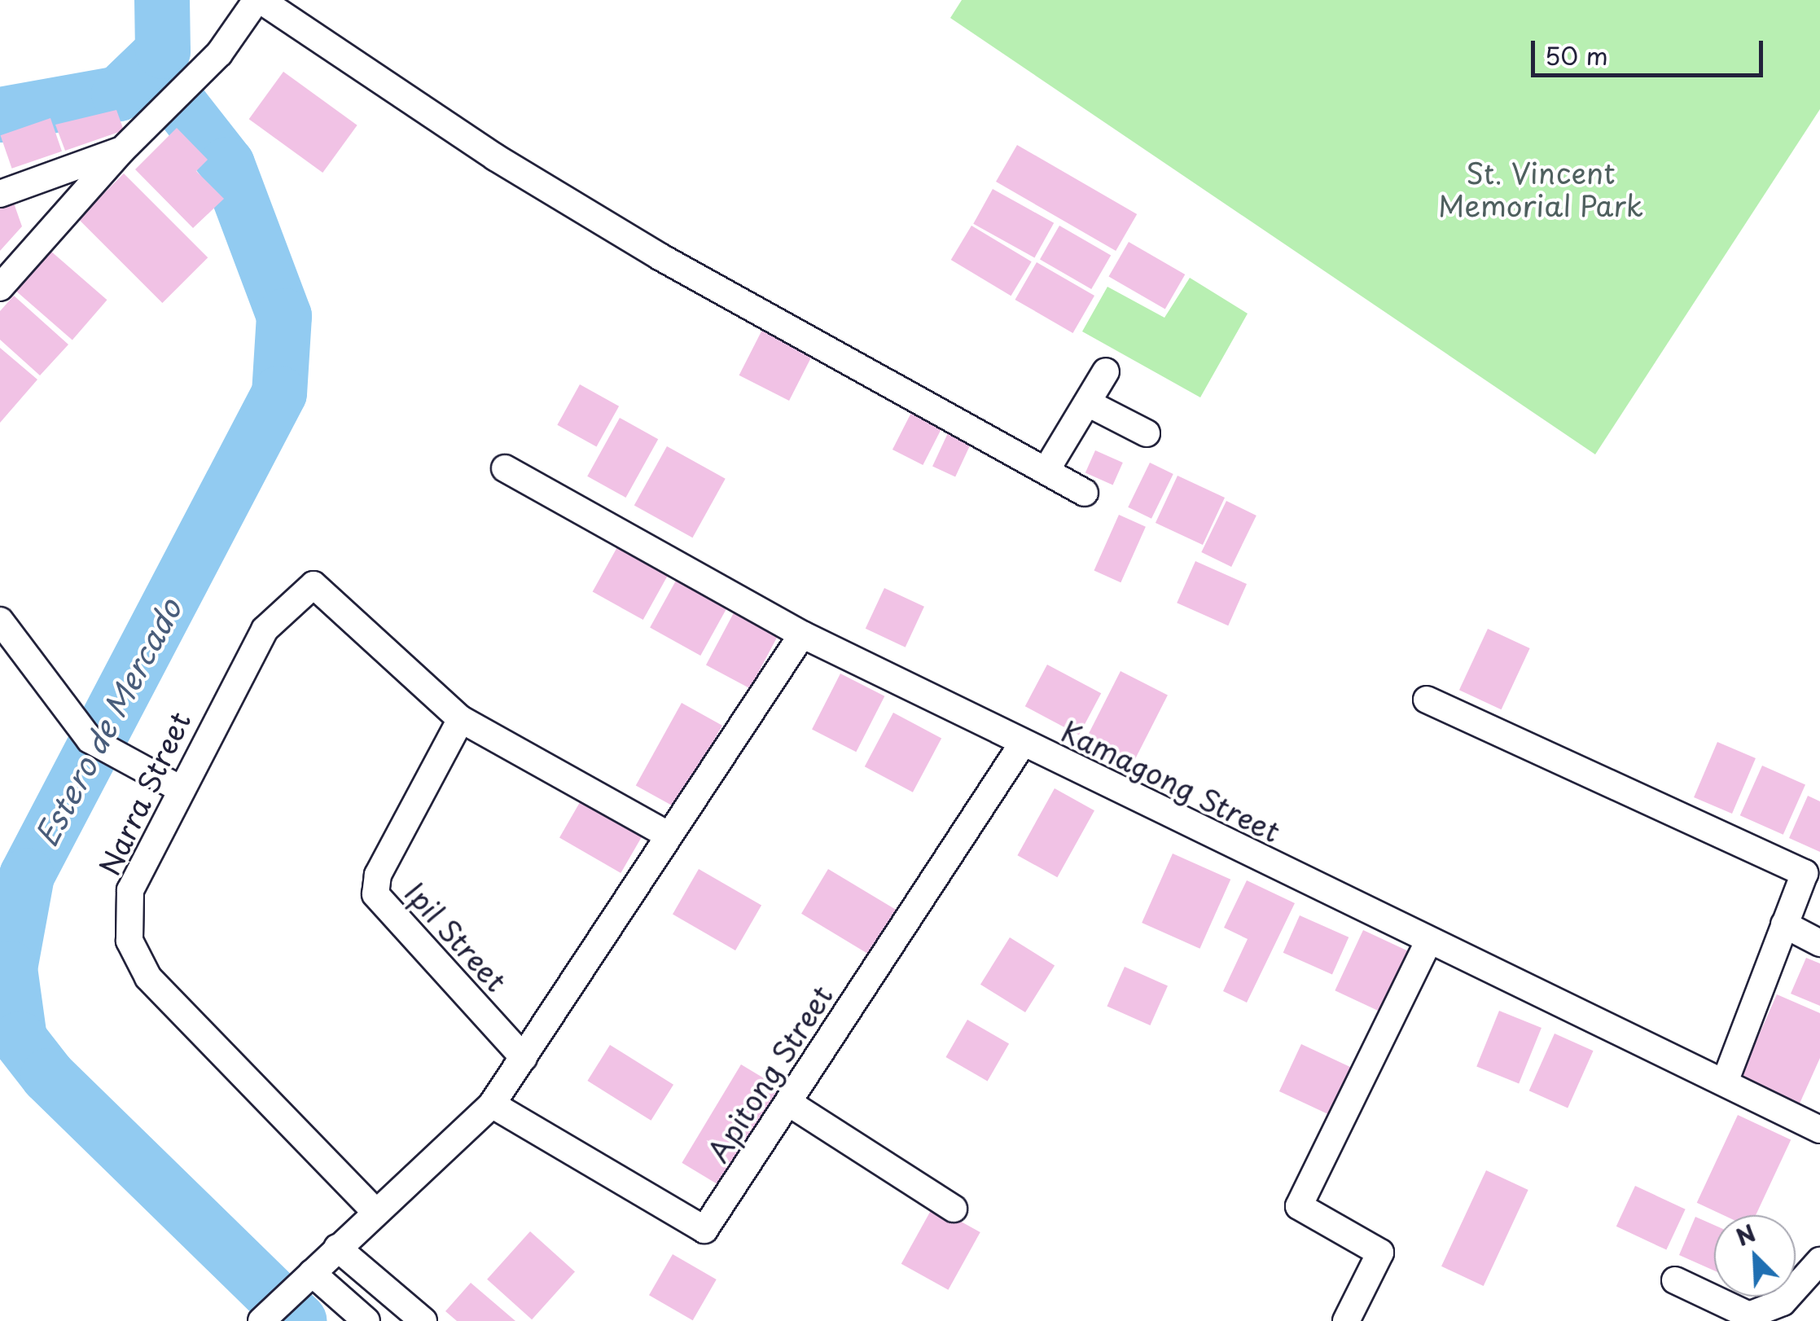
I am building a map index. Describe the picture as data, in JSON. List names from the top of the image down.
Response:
{
  "streets": {
    "street": [
      "Kamagong Street",
      "Narra Street",
      "Ipil Street",
      "Apitong Street"
    ]
  },
  "crossings": [
    ["Kamagong Street", "Apitong Street"],
    ["Narra Street", "Ipil Street"]
  ],
  "water": ["Estero de Mercado"],
  "parks": ["St. Vincent Memorial Park"],
  "scale_bar": "50 m",
  "north": "top left"
}
